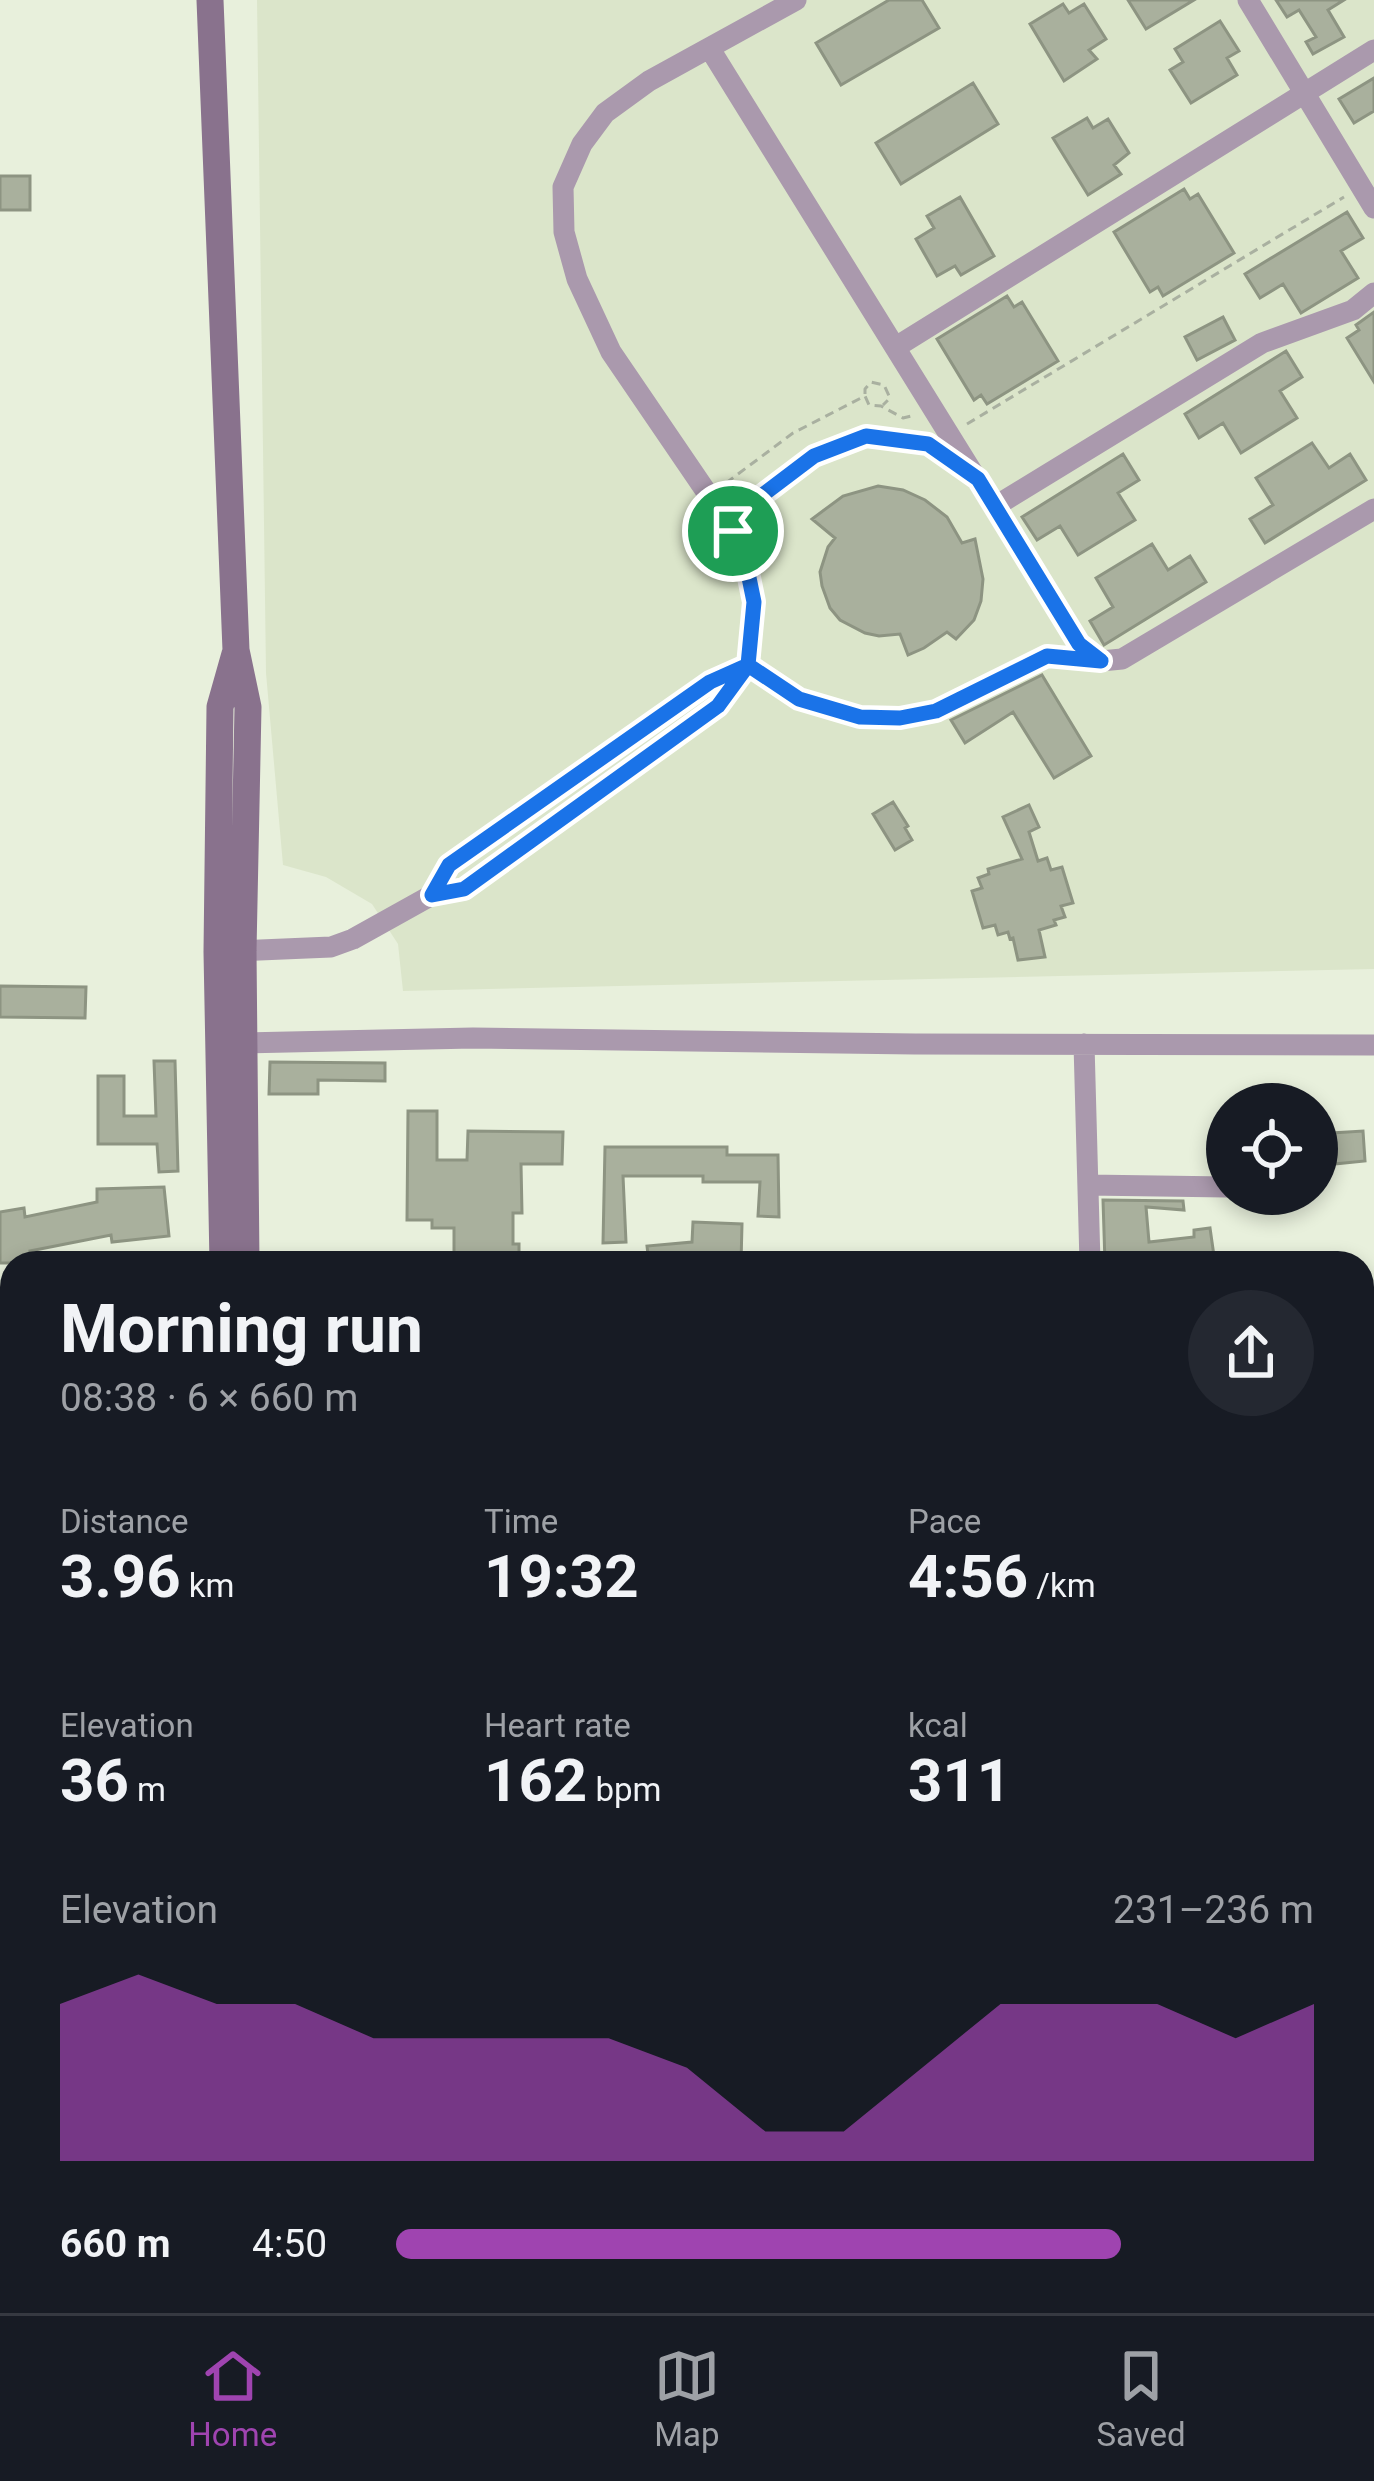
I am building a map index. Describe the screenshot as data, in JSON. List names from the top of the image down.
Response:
{
  "page": {
    "heading": ["Morning run", "08:38 · 6 × 660 m"],
    "stats": [
      ["Distance", "3.96 km"],
      ["Time", "19:32"],
      ["Pace", "4:56 /km"],
      ["Elevation", "36 m"],
      ["Heart rate", "162 bpm"],
      ["kcal", "311"]
    ],
    "chart": ["Elevation", "231–236 m"],
    "list": [
      {
        "name": "660 m",
        "note": "4:50"
      }
    ],
    "tabs": ["Home", "Map", "Saved"]
  }
}
